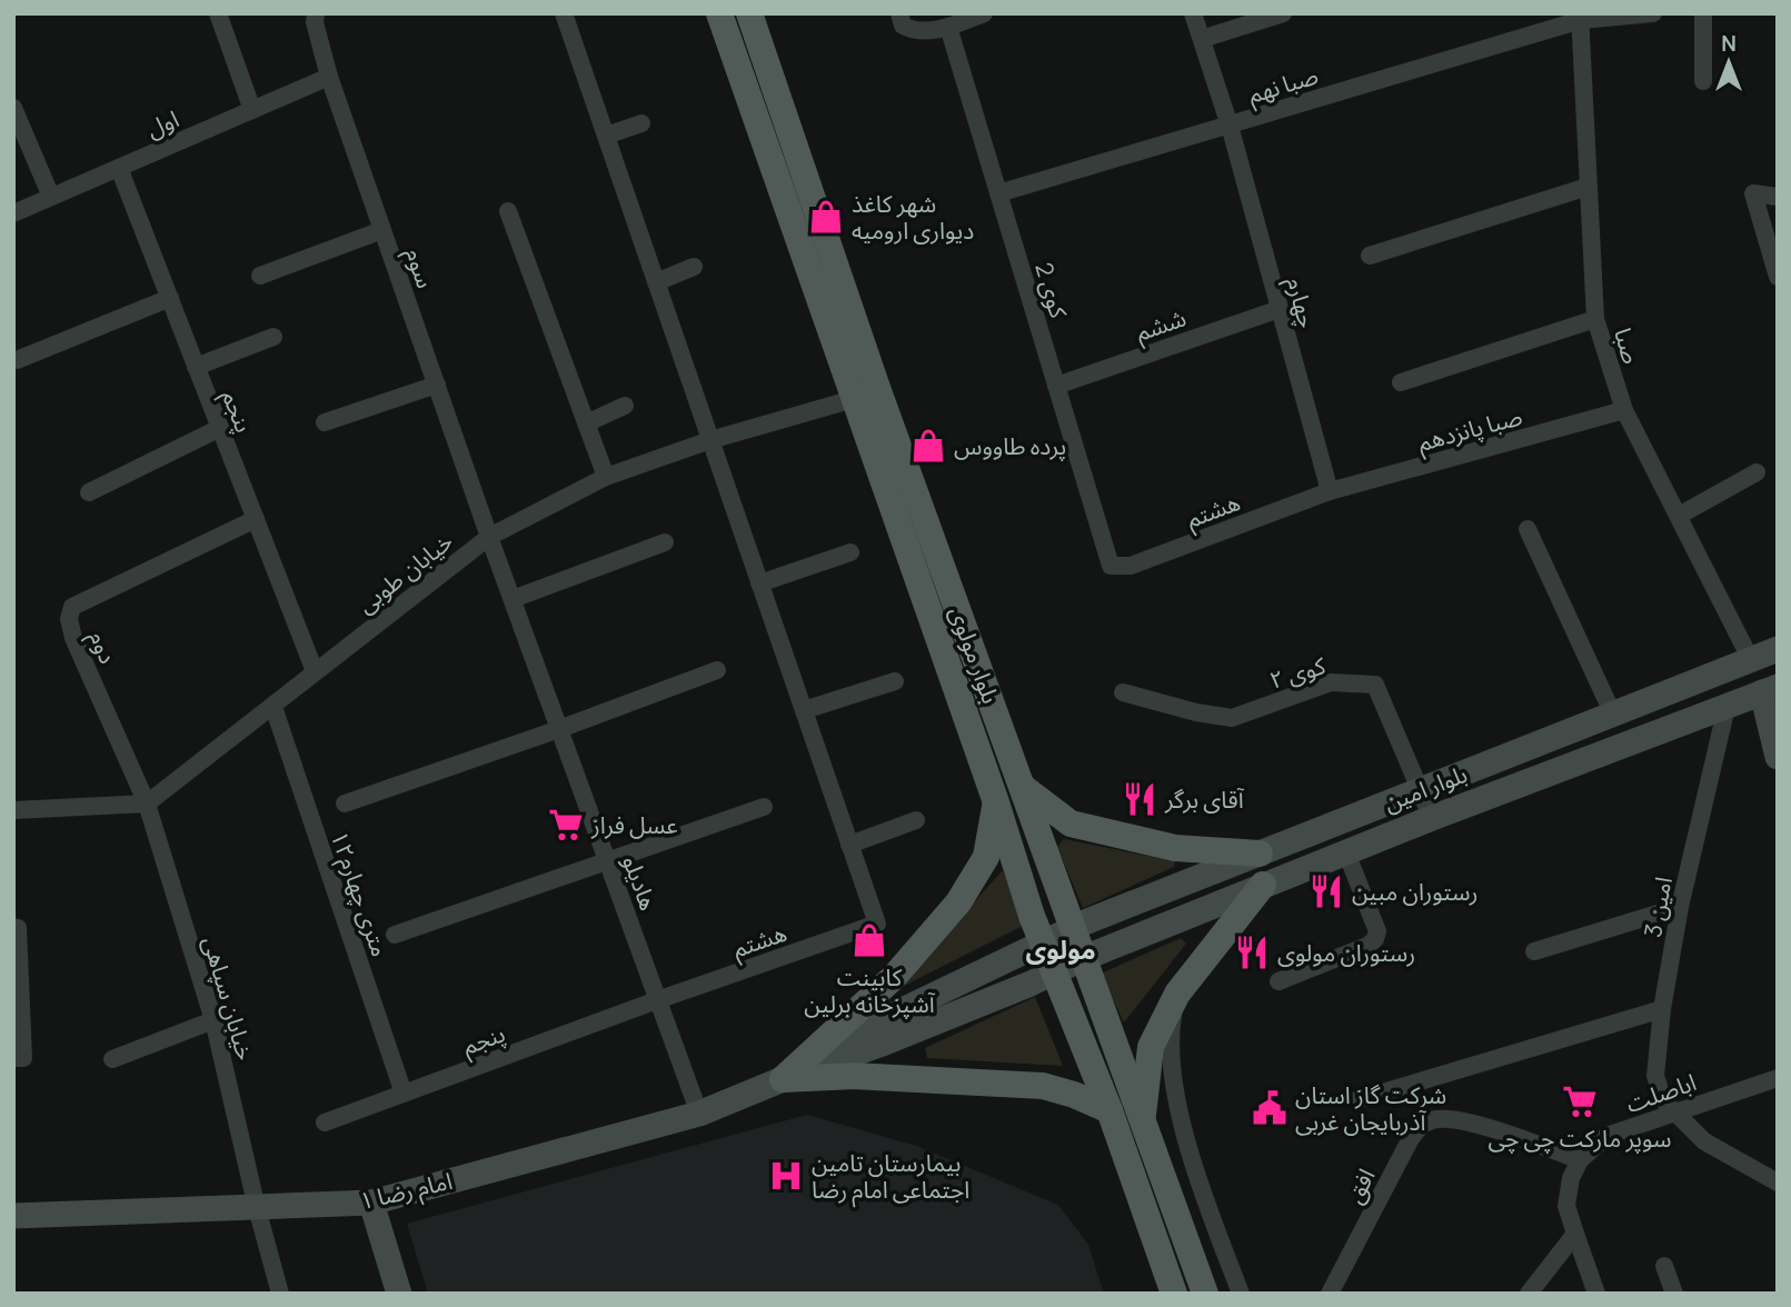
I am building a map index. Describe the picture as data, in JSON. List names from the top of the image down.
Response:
{
  "streets": {
    "main road": ["بلوار مولوی", "بلوار امین", "امام رضا ۱"],
    "street": [
      "صبا نهم",
      "اول",
      "سوم",
      "کوی 2",
      "چهارم",
      "ششم",
      "صبا",
      "پنجم",
      "صبا پانزدهم",
      "هشتم",
      "خیابان طوبی",
      "دوم",
      "کوی ۲",
      "هادیلو",
      "۱۲متری چهارم",
      "امین 3",
      "خیابان سپاهی",
      "اباصلت",
      "افق"
    ]
  },
  "crossings": [
    ["صبا نهم", "کوی 2"],
    ["صبا نهم", "چهارم"],
    ["صبا نهم", "صبا"],
    ["اول", "سوم"],
    ["اول", "پنجم"],
    ["سوم", "خیابان طوبی"],
    ["سوم", "هادیلو"],
    ["کوی 2", "ششم"],
    ["کوی 2", "هشتم"],
    ["چهارم", "ششم"],
    ["چهارم", "صبا پانزدهم"],
    ["چهارم", "هشتم"],
    ["صبا", "صبا پانزدهم"],
    ["صبا", "بلوار امین"],
    ["پنجم", "هشتم"],
    ["پنجم", "خیابان طوبی"],
    ["پنجم", "دوم"],
    ["پنجم", "هادیلو"],
    ["پنجم", "۱۲متری چهارم"],
    ["صبا پانزدهم", "هشتم"],
    ["هشتم", "هادیلو"],
    ["خیابان طوبی", "دوم"],
    ["خیابان طوبی", "بلوار مولوی"],
    ["خیابان طوبی", "هادیلو"],
    ["خیابان طوبی", "۱۲متری چهارم"],
    ["خیابان طوبی", "خیابان سپاهی"],
    ["دوم", "خیابان سپاهی"],
    ["بلوار مولوی", "بلوار امین"],
    ["بلوار مولوی", "امام رضا ۱"],
    ["کوی ۲", "بلوار امین"],
    ["بلوار امین", "امین 3"],
    ["بلوار امین", "امام رضا ۱"],
    ["هادیلو", "امام رضا ۱"],
    ["امین 3", "اباصلت"],
    ["خیابان سپاهی", "امام رضا ۱"],
    ["اباصلت", "افق"]
  ],
  "districts": ["مولوی"],
  "places": {
    "shop": ["شهر کاغذ دیواری ارومیه", "پرده طاووس", "کابینت آشپزخانه برلین"],
    "restaurant": ["آقاى برگر", "رستوران مبین", "رستوران مولوی"],
    "supermarket": ["عسل فراز", "سوپر مارکت چی چی"],
    "public building": ["شرکت گاز استان آذربایجان غربی"],
    "hospital": ["بیمارستان تامین اجتماعی امام رضا"]
  },
  "north": "top"
}
